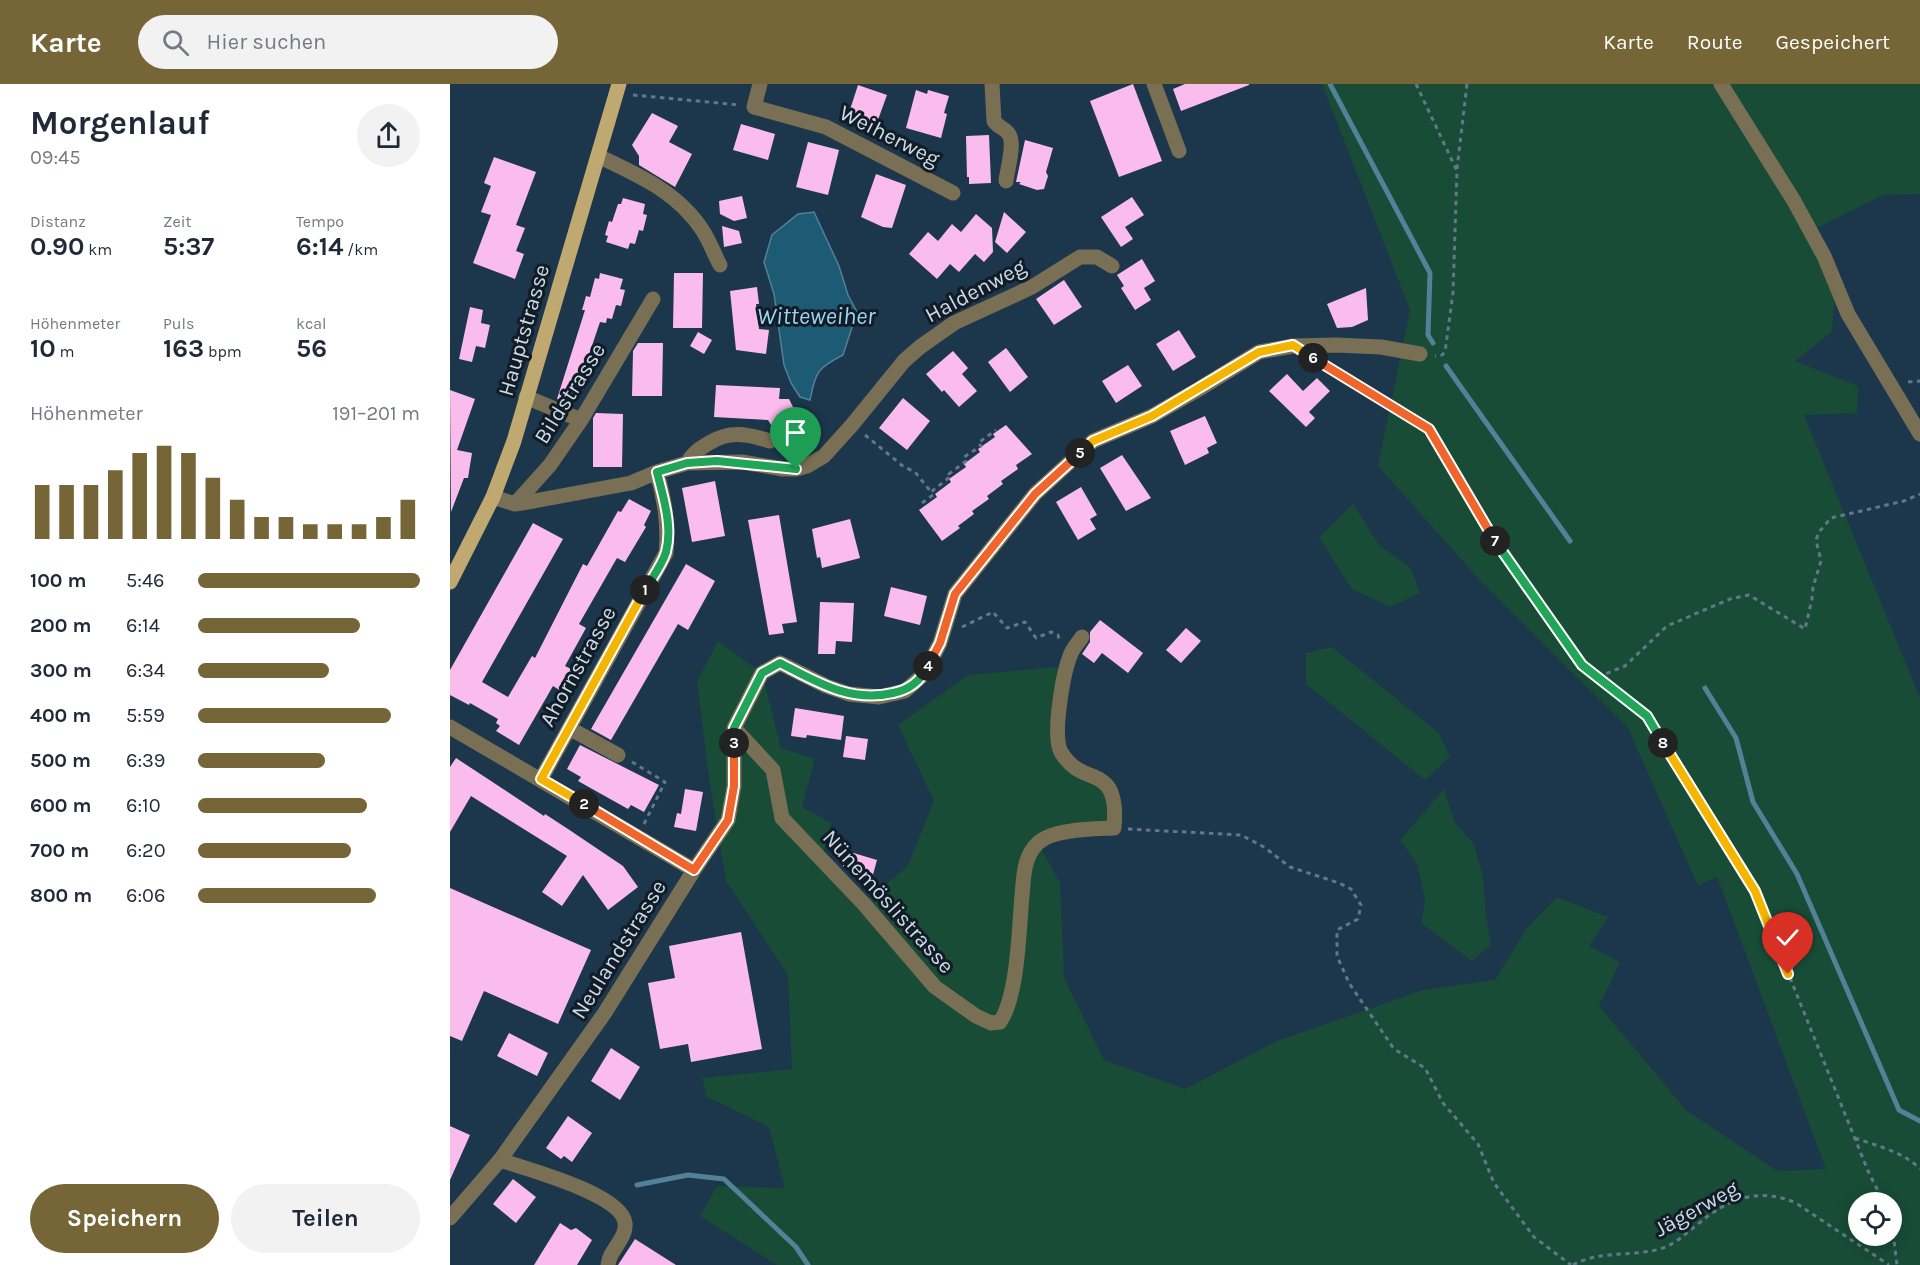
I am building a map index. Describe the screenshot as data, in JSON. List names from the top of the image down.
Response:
{
  "streets": {
    "main road": ["Hauptstrasse"],
    "street": [
      "Weiherweg",
      "Haldenweg",
      "Bildstrasse",
      "Ahornstrasse",
      "Nünemöslistrasse",
      "Neulandstrasse"
    ],
    "path": ["Jägerweg"]
  },
  "crossings": [
    ["Ahornstrasse", "Neulandstrasse"]
  ],
  "water": ["Witteweiher"],
  "page": {
    "header": "Karte",
    "search": "Hier suchen",
    "nav": ["Karte", "Route", "Gespeichert"],
    "heading": ["Morgenlauf", "09:45"],
    "stats": [
      ["Distanz", "0.90 km"],
      ["Zeit", "5:37"],
      ["Tempo", "6:14 /km"],
      ["Höhenmeter", "10 m"],
      ["Puls", "163 bpm"],
      ["kcal", "56"]
    ],
    "pins": [
      "6",
      "5",
      "7",
      "1",
      "4",
      "3",
      "8",
      "2"
    ],
    "chart": ["Höhenmeter", "191–201 m"],
    "list": [
      {
        "name": "100 m",
        "note": "5:46"
      },
      {
        "name": "200 m",
        "note": "6:14"
      },
      {
        "name": "300 m",
        "note": "6:34"
      },
      {
        "name": "400 m",
        "note": "5:59"
      },
      {
        "name": "500 m",
        "note": "6:39"
      },
      {
        "name": "600 m",
        "note": "6:10"
      },
      {
        "name": "700 m",
        "note": "6:20"
      },
      {
        "name": "800 m",
        "note": "6:06"
      }
    ],
    "buttons": ["Speichern", "Teilen"]
  }
}
